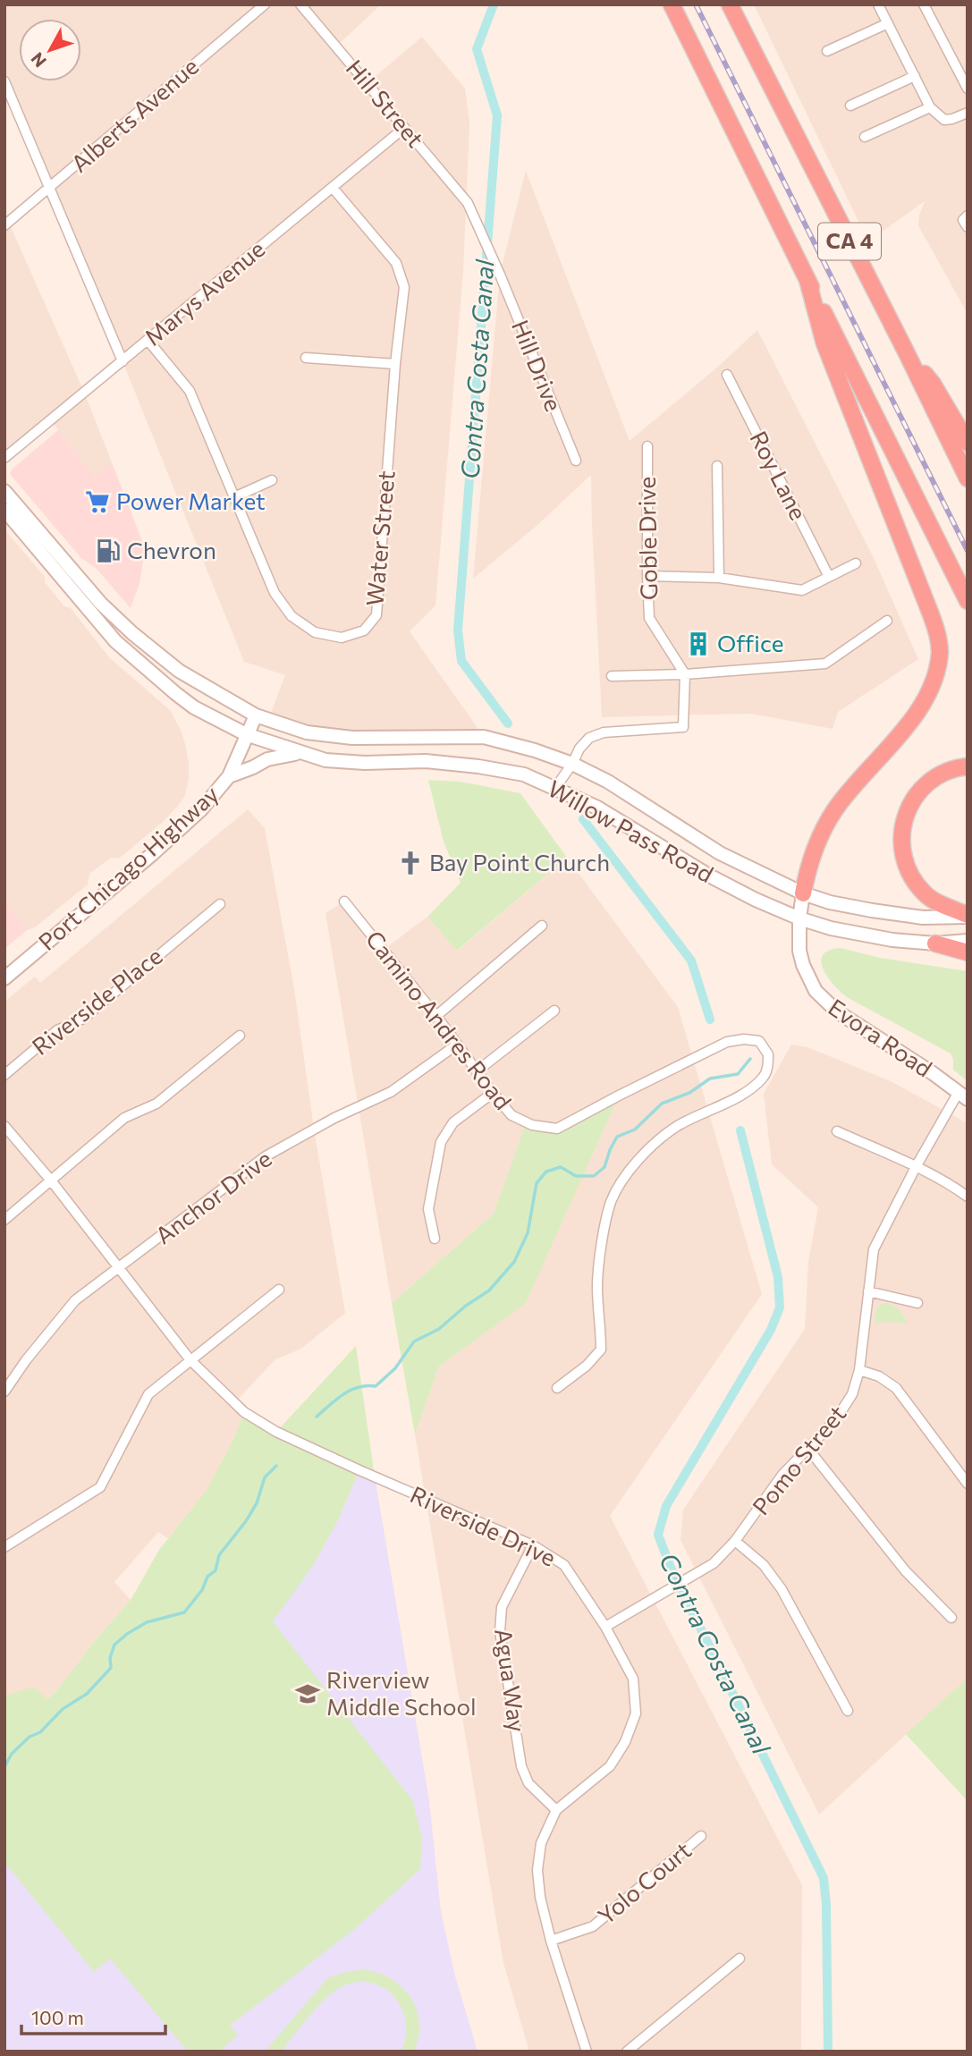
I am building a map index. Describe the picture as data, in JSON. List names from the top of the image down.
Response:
{
  "streets": {
    "highway": ["CA 4"],
    "main road": ["Willow Pass Road", "Port Chicago Highway", "Evora Road"],
    "street": [
      "Hill Street",
      "Alberts Avenue",
      "Marys Avenue",
      "Hill Drive",
      "Roy Lane",
      "Water Street",
      "Goble Drive",
      "Riverside Place",
      "Camino Andres Road",
      "Anchor Drive",
      "Pomo Street",
      "Riverside Drive",
      "Agua Way",
      "Yolo Court"
    ]
  },
  "crossings": [
    ["Hill Street", "Marys Avenue"],
    ["Hill Street", "Hill Drive"],
    ["Marys Avenue", "Water Street"],
    ["Willow Pass Road", "Port Chicago Highway"],
    ["Willow Pass Road", "Evora Road"],
    ["Camino Andres Road", "Anchor Drive"],
    ["Evora Road", "Pomo Street"],
    ["Anchor Drive", "Riverside Drive"],
    ["Pomo Street", "Riverside Drive"],
    ["Riverside Drive", "Agua Way"],
    ["Riverside Drive", "Yolo Court"]
  ],
  "water": ["Contra Costa Canal"],
  "places": {
    "supermarket": ["Power Market"],
    "fuel station": ["Chevron"],
    "building": ["Office"],
    "church": ["Bay Point Church"],
    "school or university": ["Riverview Middle School"]
  },
  "scale_bar": "100 m",
  "north": "bottom left"
}
